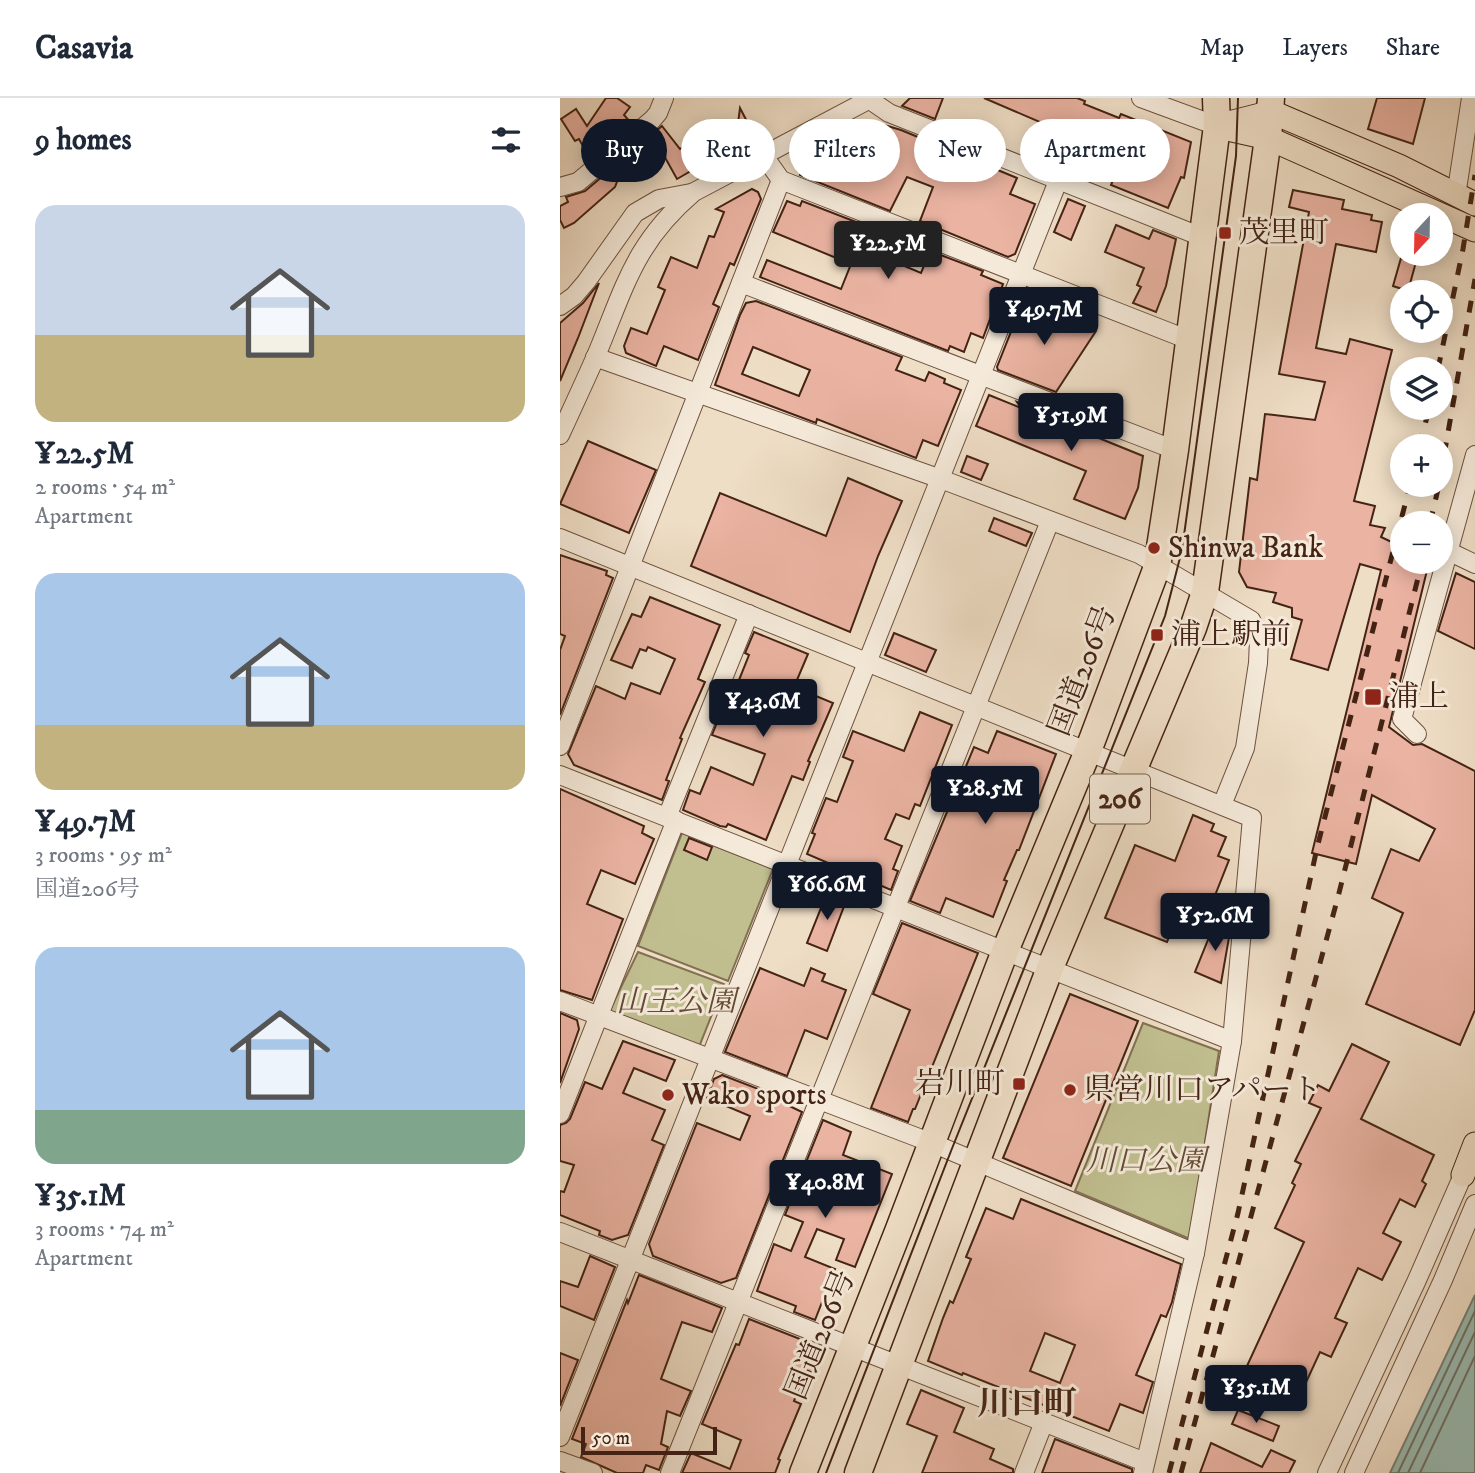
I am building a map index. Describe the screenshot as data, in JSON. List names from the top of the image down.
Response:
{
  "streets": {
    "highway": ["国道206号", "206"]
  },
  "districts": ["川口町"],
  "parks": ["山王公園", "川口公園"],
  "places": {
    "transit": [
      "茂里町",
      "浦上駅前",
      "浦上",
      "岩川町"
    ],
    "other": ["Shinwa Bank", "県営川口アパート", "Wako sports"]
  },
  "scale_bar": "50 m",
  "north": "bottom",
  "page": {
    "header": "Casavia",
    "nav": ["Map", "Layers", "Share"],
    "heading": "9 homes",
    "chip": [
      "Buy",
      "Rent",
      "Filters",
      "New",
      "Apartment"
    ],
    "list": [
      {
        "name": "¥22.5M",
        "note": "2 rooms · 54 m² · Apartment"
      },
      {
        "name": "¥49.7M",
        "note": "3 rooms · 95 m² · 国道206号"
      },
      {
        "name": "¥35.1M",
        "note": "3 rooms · 74 m² · Apartment"
      }
    ],
    "map_buttons": ["+", "−"],
    "price": [
      "¥22.5M",
      "¥49.7M",
      "¥51.9M",
      "¥43.6M",
      "¥28.5M",
      "¥66.6M",
      "¥52.6M",
      "¥40.8M",
      "¥35.1M"
    ],
    "scale": "50 m"
  }
}
